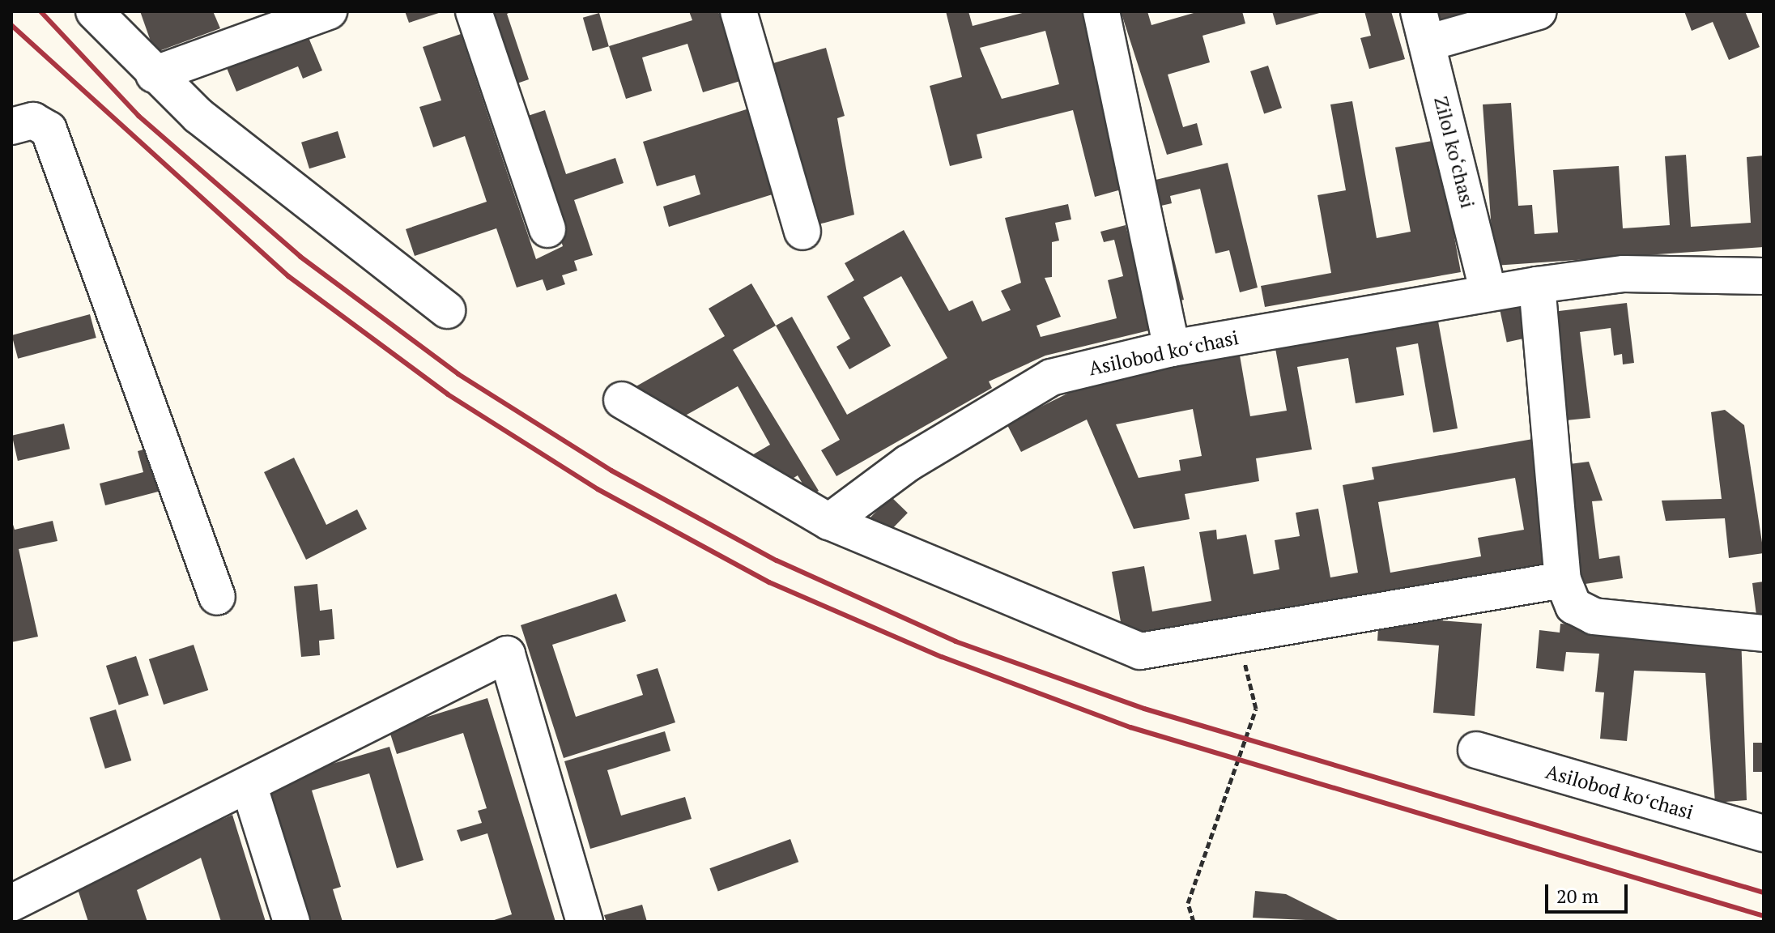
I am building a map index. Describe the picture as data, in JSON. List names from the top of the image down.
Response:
{
  "streets": {
    "street": ["Zilol ko‘chasi", "Asilobod koʻchasi"]
  },
  "crossings": [
    ["Zilol ko‘chasi", "Asilobod koʻchasi"]
  ],
  "scale_bar": "20 m"
}
